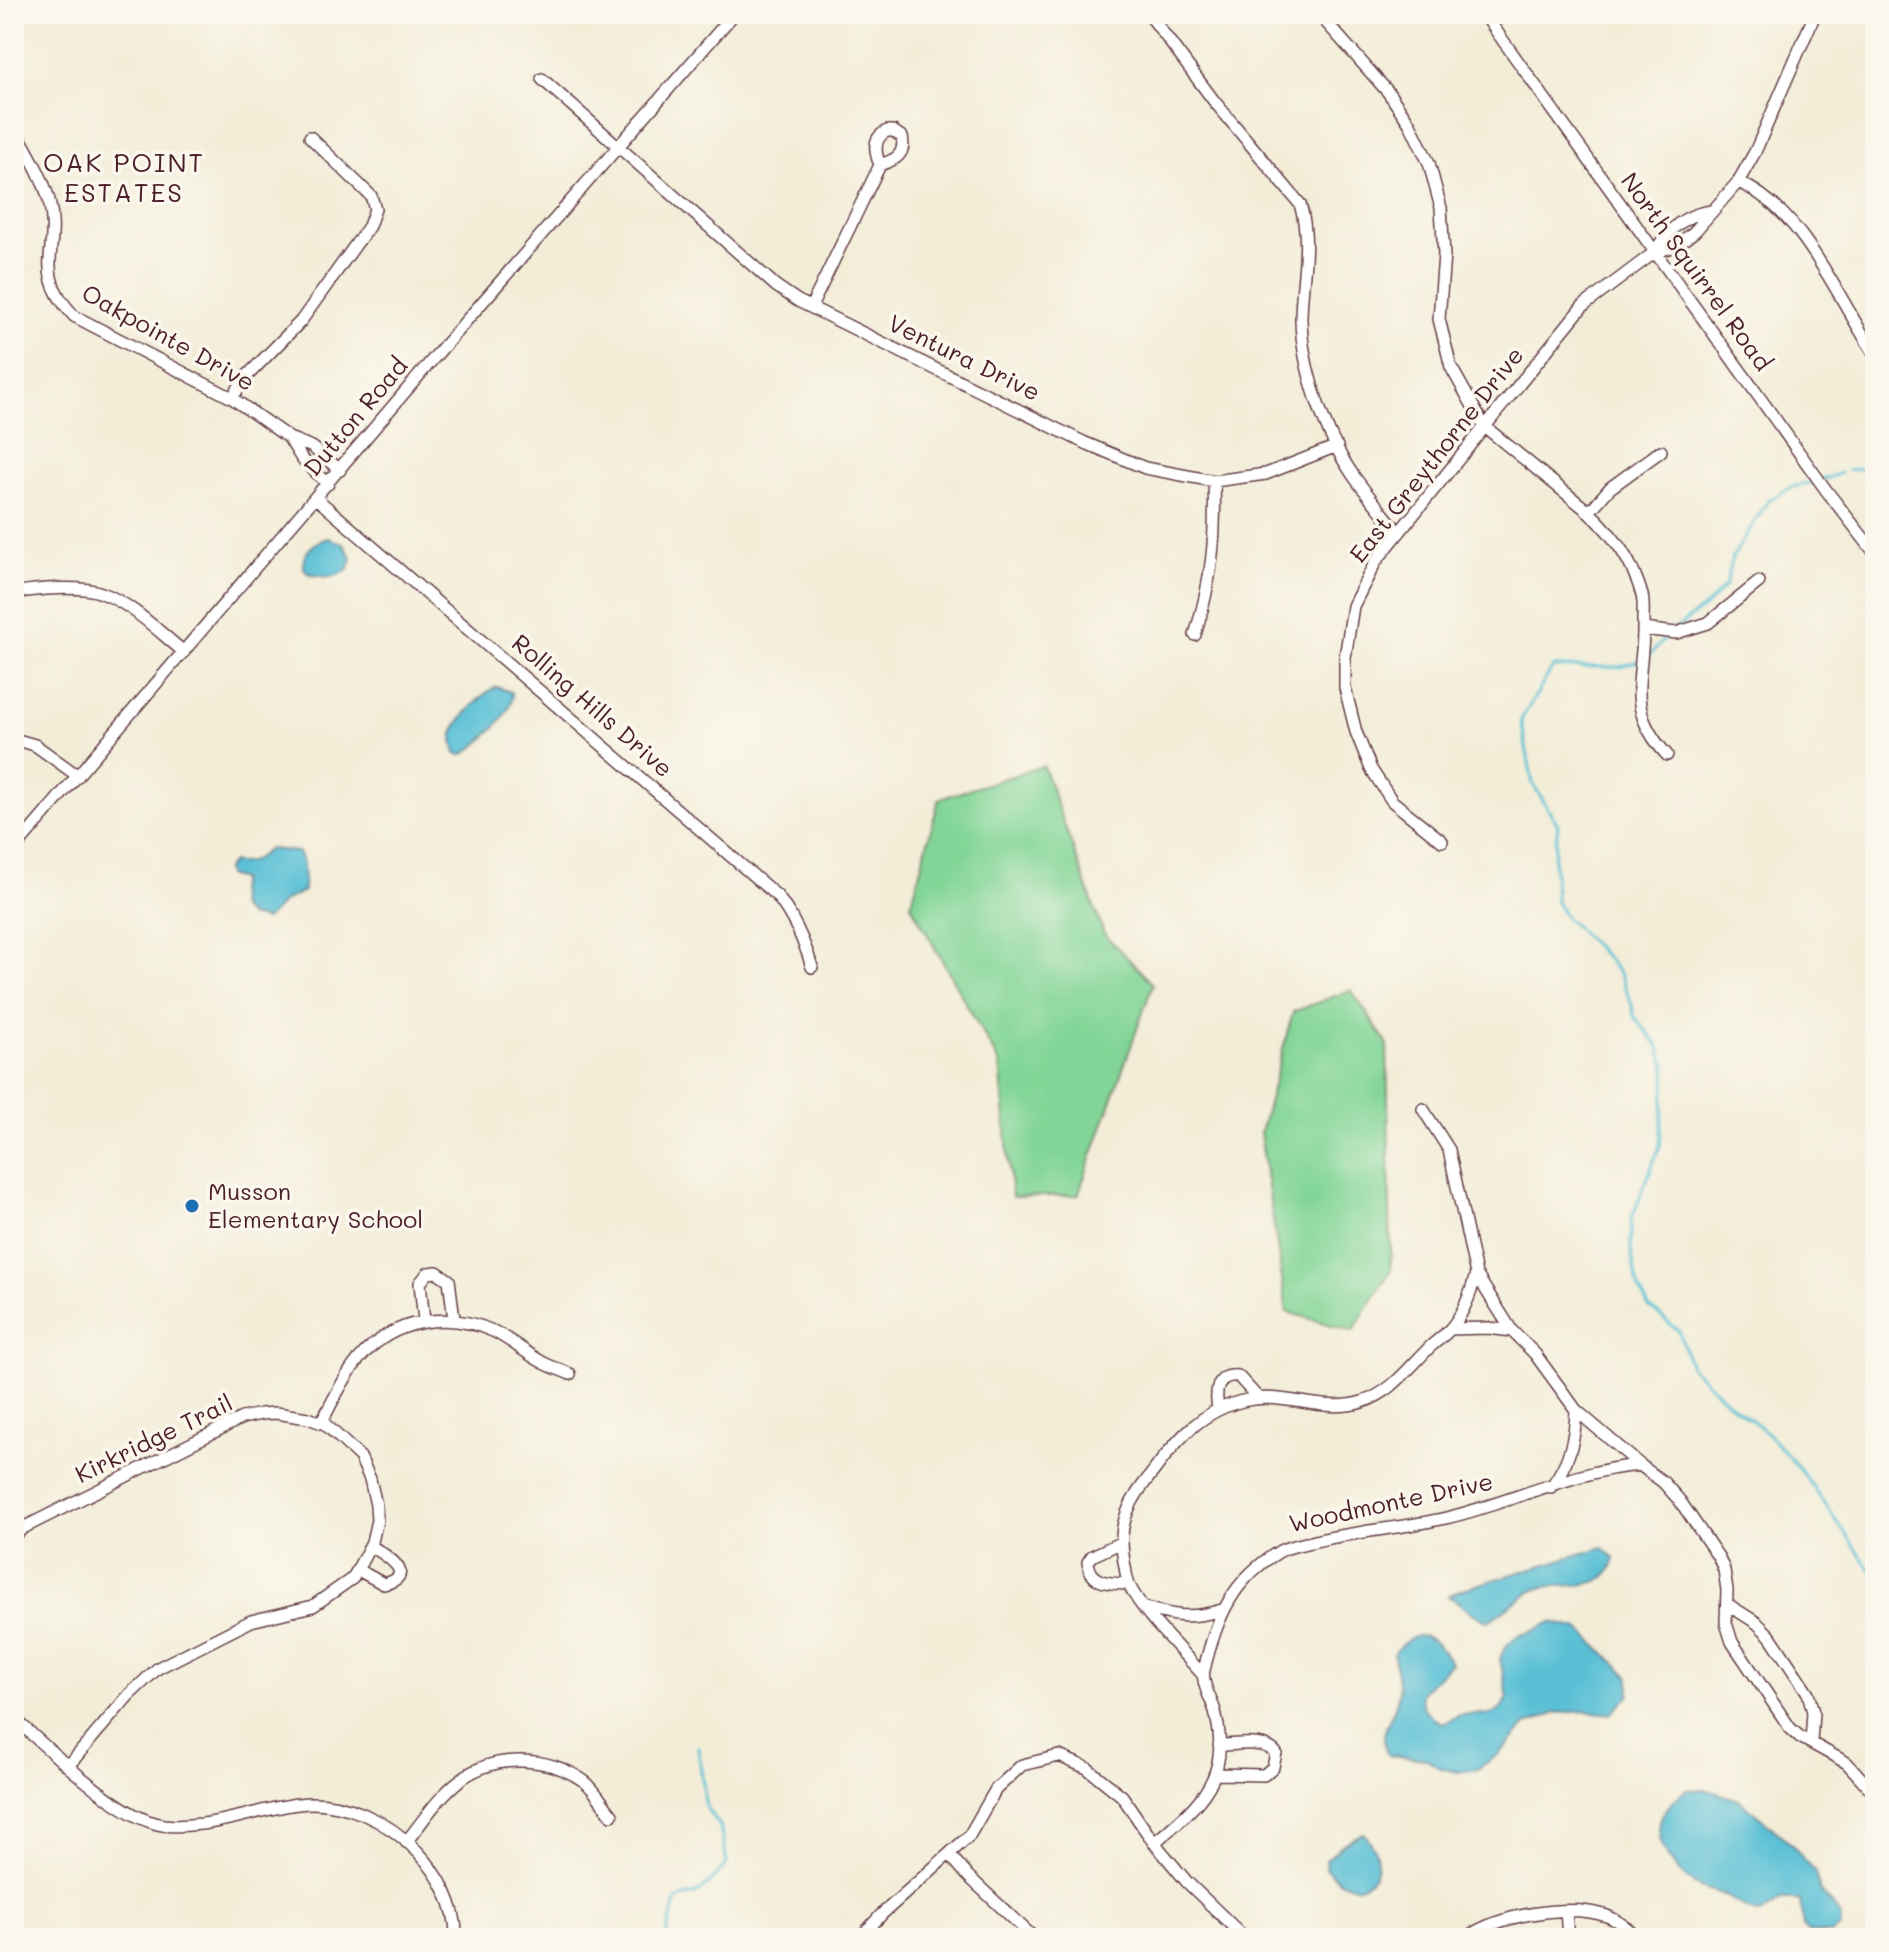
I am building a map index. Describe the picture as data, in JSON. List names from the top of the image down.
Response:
{
  "streets": {
    "street": [
      "North Squirrel Road",
      "Oakpointe Drive",
      "Ventura Drive",
      "Dutton Road",
      "East Greythorne Drive",
      "Rolling Hills Drive",
      "Kirkridge Trail",
      "Woodmonte Drive"
    ]
  },
  "crossings": [
    ["North Squirrel Road", "East Greythorne Drive"],
    ["Oakpointe Drive", "Dutton Road"],
    ["Ventura Drive", "Dutton Road"],
    ["Dutton Road", "Rolling Hills Drive"]
  ],
  "districts": ["OAK POINT ESTATES"],
  "places": ["Musson Elementary School"]
}
